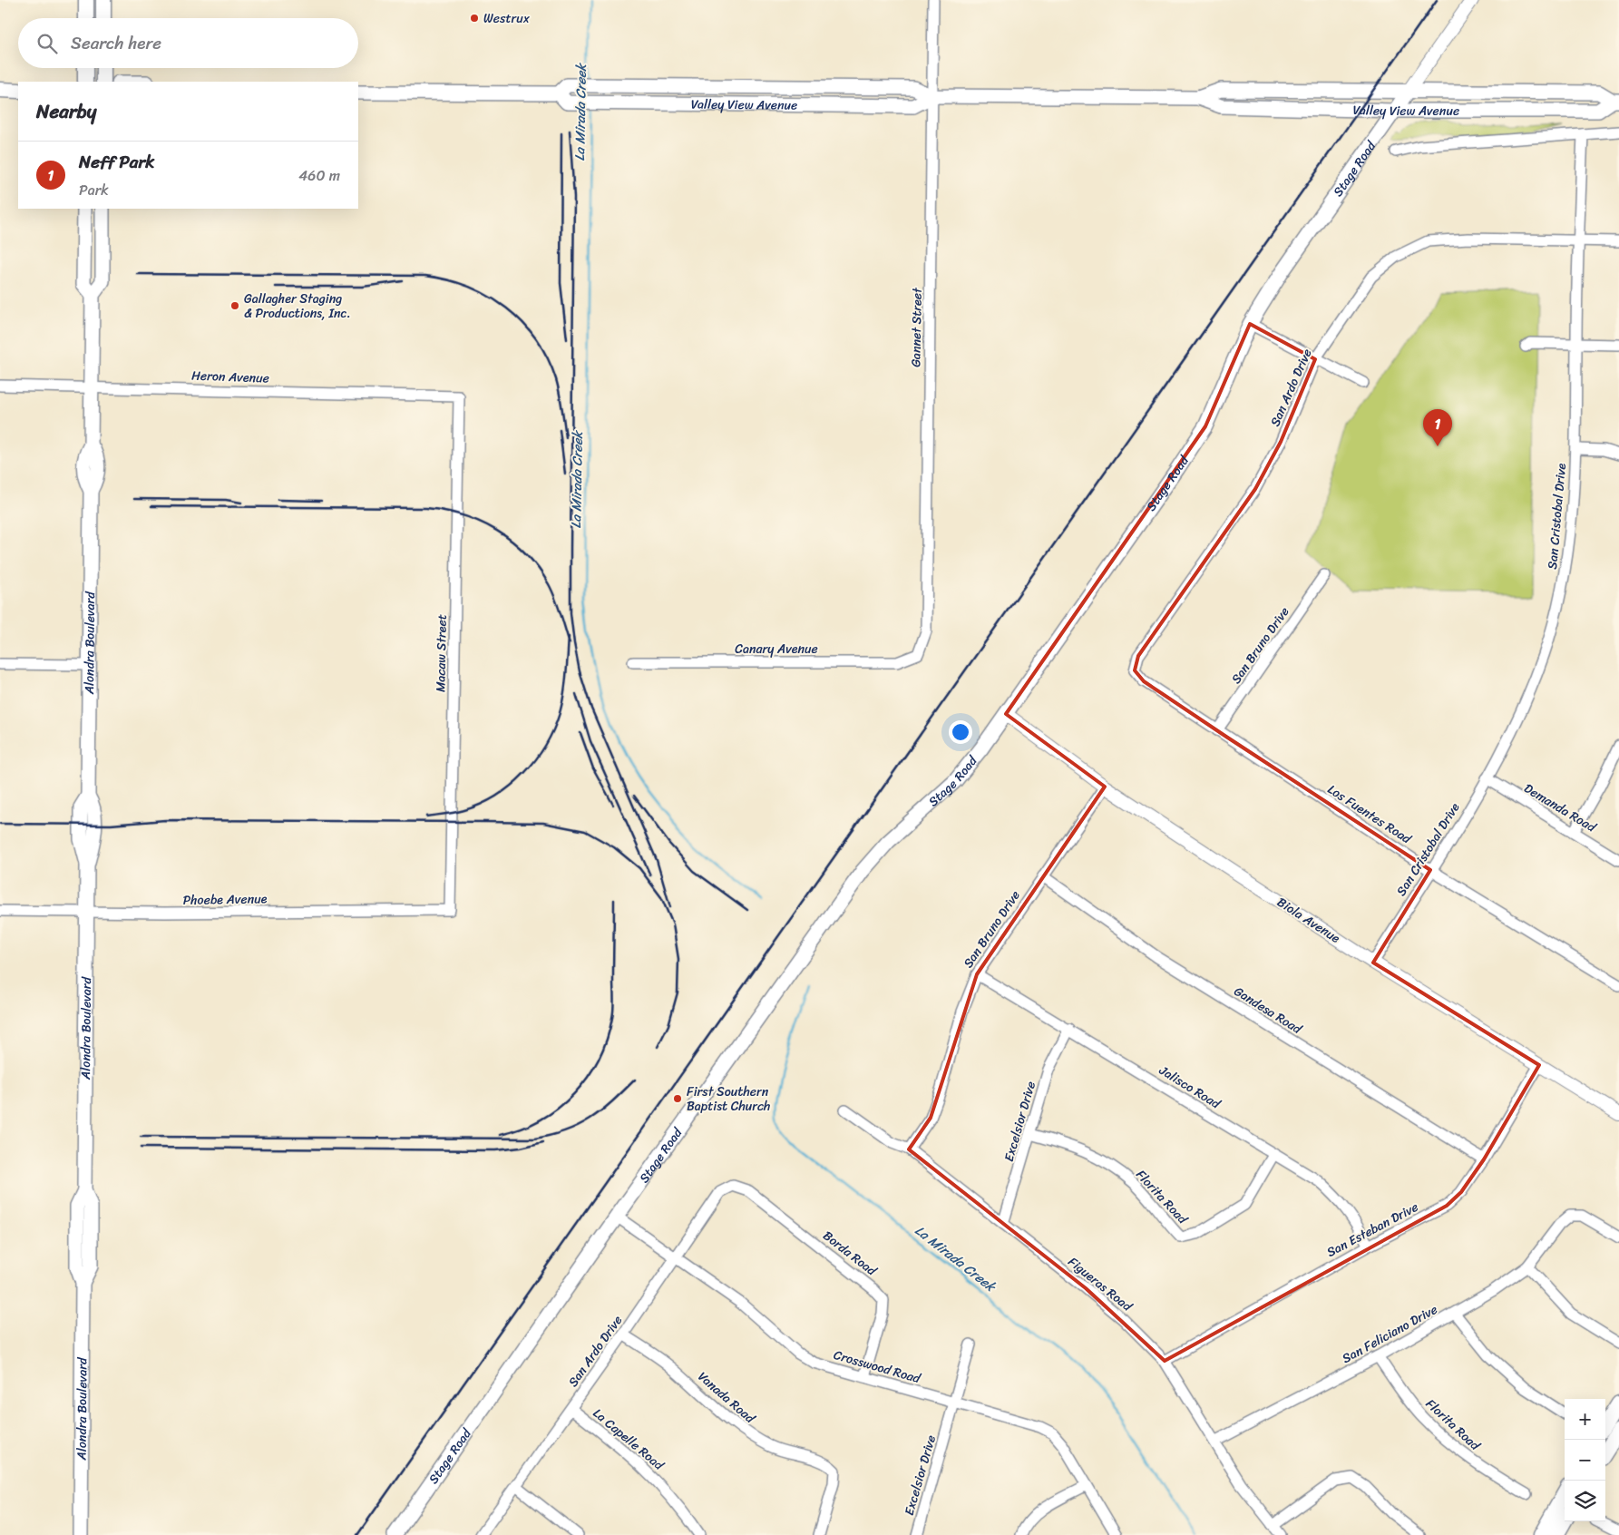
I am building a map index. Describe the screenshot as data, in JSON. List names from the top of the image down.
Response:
{
  "streets": {
    "main road": ["Valley View Avenue", "Stage Road", "Alondra Boulevard"],
    "street": [
      "Gannet Street",
      "Heron Avenue",
      "San Ardo Drive",
      "San Cristobal Drive",
      "San Bruno Drive",
      "Canary Avenue",
      "Macaw Street",
      "Demanda Road",
      "Los Fuentes Road",
      "Phoebe Avenue",
      "Biola Avenue",
      "Gandesa Road",
      "Jalisco Road",
      "Excelsior Drive",
      "Florita Road",
      "San Esteban Drive",
      "Borda Road",
      "Figueras Road",
      "San Feliciano Drive",
      "Crosswood Road",
      "Vanada Road",
      "La Capelle Road"
    ]
  },
  "crossings": [
    ["Valley View Avenue", "Stage Road"],
    ["Valley View Avenue", "Gannet Street"],
    ["Stage Road", "Biola Avenue"],
    ["Stage Road", "Crosswood Road"],
    ["Gannet Street", "Canary Avenue"],
    ["Heron Avenue", "Alondra Boulevard"],
    ["Heron Avenue", "Macaw Street"],
    ["San Ardo Drive", "San Cristobal Drive"],
    ["San Ardo Drive", "Los Fuentes Road"],
    ["San Ardo Drive", "Borda Road"],
    ["San Ardo Drive", "Crosswood Road"],
    ["San Ardo Drive", "Vanada Road"],
    ["San Ardo Drive", "La Capelle Road"],
    ["San Cristobal Drive", "Demanda Road"],
    ["San Cristobal Drive", "Los Fuentes Road"],
    ["San Cristobal Drive", "Biola Avenue"],
    ["Alondra Boulevard", "Phoebe Avenue"],
    ["San Bruno Drive", "Los Fuentes Road"],
    ["San Bruno Drive", "Biola Avenue"],
    ["San Bruno Drive", "Gandesa Road"],
    ["San Bruno Drive", "Jalisco Road"],
    ["San Bruno Drive", "Figueras Road"],
    ["Macaw Street", "Phoebe Avenue"],
    ["Biola Avenue", "San Esteban Drive"],
    ["Gandesa Road", "San Esteban Drive"],
    ["Jalisco Road", "Excelsior Drive"],
    ["Jalisco Road", "Florita Road"],
    ["Jalisco Road", "San Esteban Drive"],
    ["Excelsior Drive", "Florita Road"],
    ["Excelsior Drive", "Figueras Road"],
    ["Excelsior Drive", "Crosswood Road"],
    ["Florita Road", "San Feliciano Drive"],
    ["San Esteban Drive", "Figueras Road"],
    ["Borda Road", "Crosswood Road"],
    ["Figueras Road", "San Feliciano Drive"]
  ],
  "water": ["La Mirada Creek"],
  "places": ["Westrux", "Gallagher Staging & Productions, Inc.", "First Southern Baptist Church"],
  "page": {
    "search": "Search here",
    "heading": "Nearby",
    "list": [
      {
        "mark": "1",
        "name": "Neff Park",
        "note": "Park",
        "value": "460 m"
      }
    ],
    "pins": "1",
    "map_buttons": ["+", "−"]
  }
}
